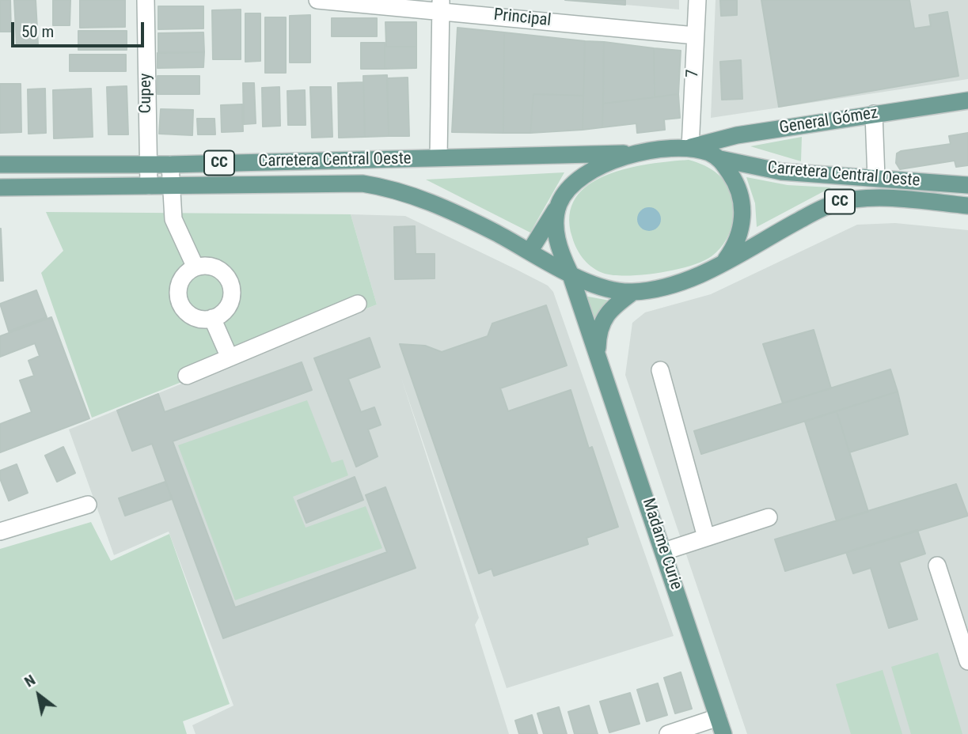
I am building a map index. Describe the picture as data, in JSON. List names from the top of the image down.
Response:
{
  "streets": {
    "main road": [
      "General Gómez",
      "Carretera Central Oeste",
      "CC",
      "Madame Curie"
    ],
    "street": ["Principal", "7", "Cupey"]
  },
  "crossings": [
    ["Principal", "7"],
    ["7", "General Gómez"],
    ["7", "Carretera Central Oeste"],
    ["7", "CC"],
    ["7", "Madame Curie"],
    ["Cupey", "Carretera Central Oeste"],
    ["General Gómez", "Carretera Central Oeste"],
    ["General Gómez", "CC"],
    ["General Gómez", "Madame Curie"],
    ["Carretera Central Oeste", "CC"],
    ["Carretera Central Oeste", "Madame Curie"],
    ["CC", "Madame Curie"]
  ],
  "scale_bar": "50 m",
  "north": "top left"
}
